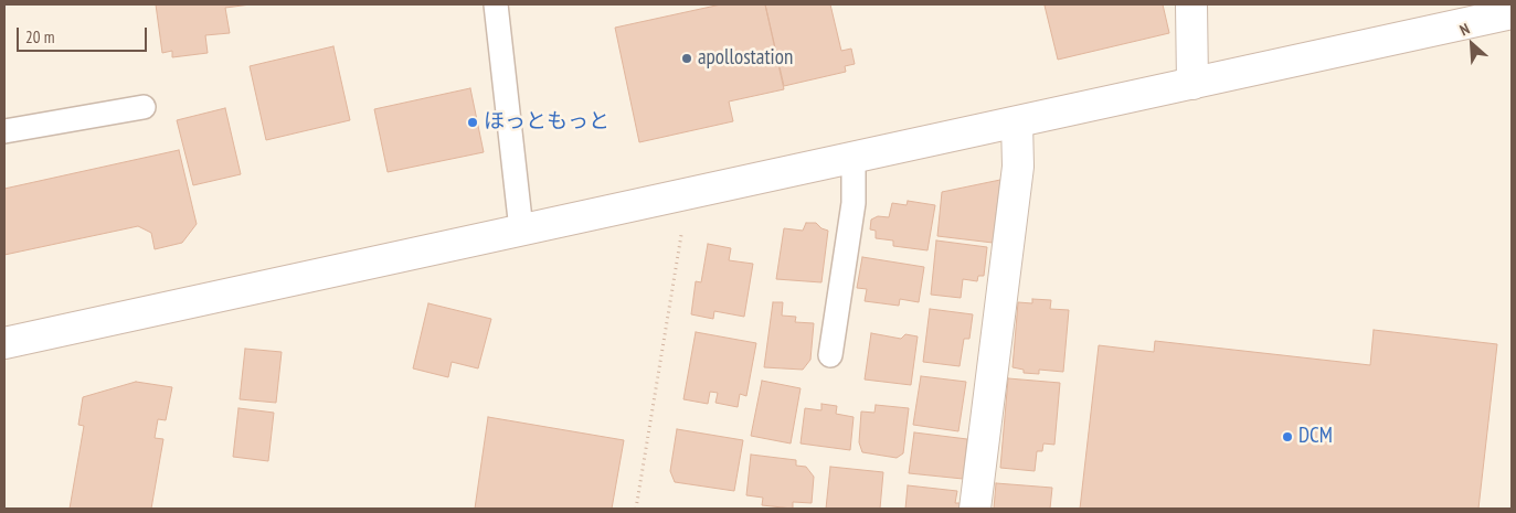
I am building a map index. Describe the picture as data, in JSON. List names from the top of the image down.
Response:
{
  "places": ["apollostation", "ほっともっと", "DCM"],
  "scale_bar": "20 m",
  "north": "top left"
}
